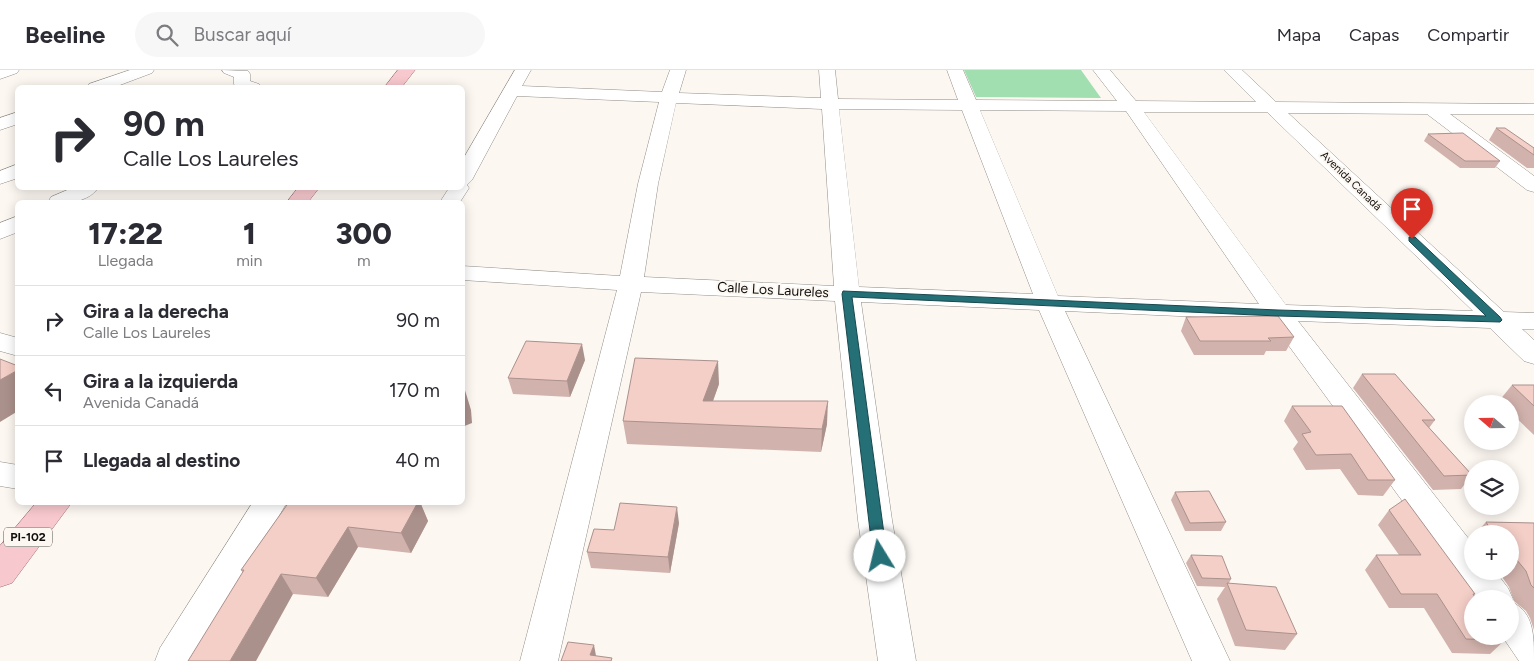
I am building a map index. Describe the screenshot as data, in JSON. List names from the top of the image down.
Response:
{
  "streets": {
    "main road": ["PI-102"],
    "street": ["Avenida Canadá", "Calle Los Laureles"]
  },
  "crossings": [
    ["Avenida Canadá", "Calle Los Laureles"]
  ],
  "north": "left",
  "page": {
    "header": "Beeline",
    "search": "Buscar aquí",
    "nav": ["Mapa", "Capas", "Compartir"],
    "turn": ["90 m", "Calle Los Laureles"],
    "eta": [
      "17:22",
      "Llegada",
      "1",
      "min",
      "300",
      "m"
    ],
    "list": [
      {
        "name": "Gira a la derecha",
        "note": "Calle Los Laureles",
        "value": "90 m"
      },
      {
        "name": "Gira a la izquierda",
        "note": "Avenida Canadá",
        "value": "170 m"
      },
      {
        "name": "Llegada al destino",
        "value": "40 m"
      }
    ],
    "map_buttons": ["+", "−"]
  }
}
